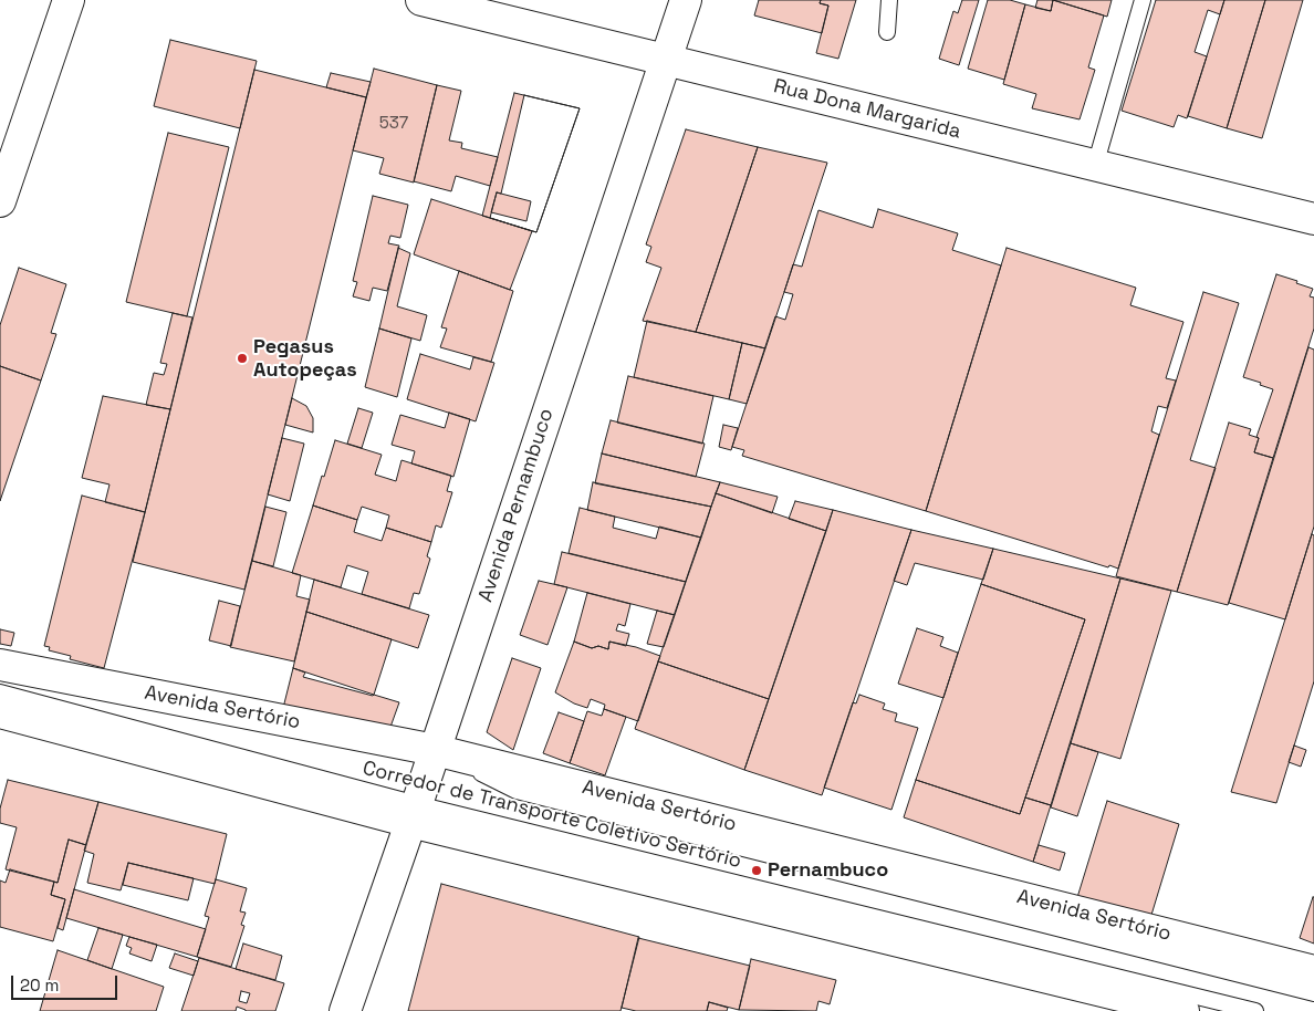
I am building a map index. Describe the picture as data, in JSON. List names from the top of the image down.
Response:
{
  "streets": {
    "main road": ["Rua Dona Margarida", "Avenida Pernambuco", "Avenida Sertório"],
    "lane": ["Corredor de Transporte Coletivo Sertório"]
  },
  "crossings": [
    ["Rua Dona Margarida", "Avenida Pernambuco"],
    ["Avenida Pernambuco", "Avenida Sertório"],
    ["Avenida Pernambuco", "Corredor de Transporte Coletivo Sertório"],
    ["Avenida Sertório", "Corredor de Transporte Coletivo Sertório"]
  ],
  "places": ["Pegasus Autopeças", "Pernambuco"],
  "house_numbers": ["537"],
  "scale_bar": "20 m"
}
